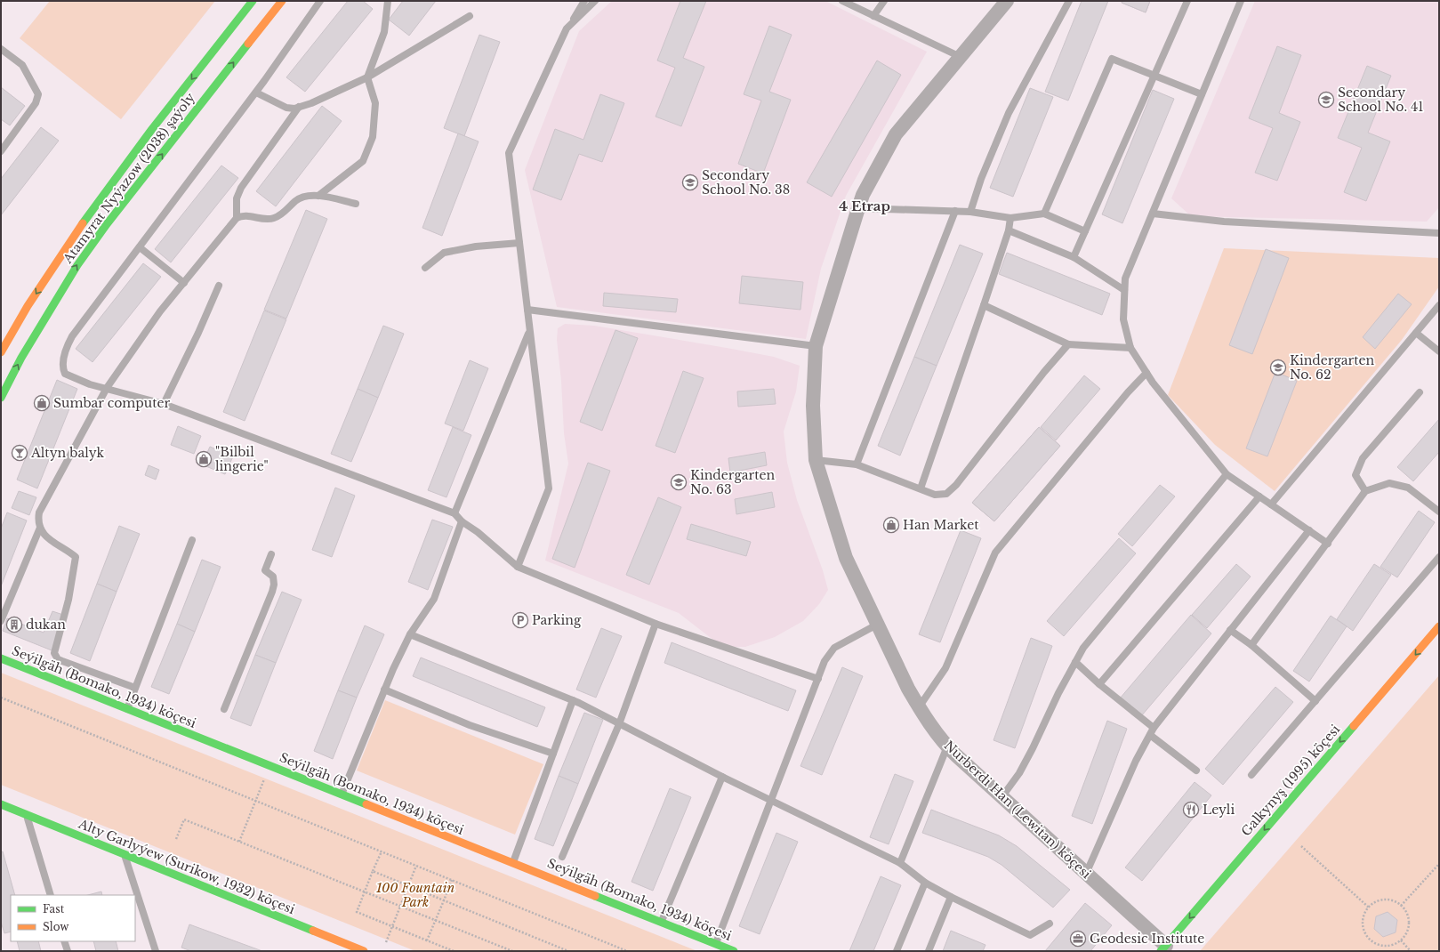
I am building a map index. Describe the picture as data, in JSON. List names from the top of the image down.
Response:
{
  "streets": {
    "main road": [
      "Atamyrat Nyýazow (2038) şaýoly",
      "Seýilgäh (Bomako, 1934) köçesi",
      "Galkynyş (1995) köçesi",
      "Alty Garlyýew (Surikow, 1932) köçesi"
    ],
    "street": ["Nurberdi Han (Lewitan) köçesi"]
  },
  "crossings": [
    ["Galkynyş (1995) köçesi", "Nurberdi Han (Lewitan) köçesi"]
  ],
  "one_way": ["Galkynyş (1995) köçesi"],
  "districts": ["4 Etrap"],
  "parks": ["100 Fountain Park"],
  "places": {
    "school or university": [
      "Secondary School No. 41",
      "Secondary School No. 38",
      "Kindergarten No. 62",
      "Kindergarten No. 63"
    ],
    "shop": ["Sumbar computer", "\"Bilbil lingerie\"", "Han Market"],
    "bar": ["Altyn balyk"],
    "parking": ["Parking"],
    "building": ["dukan"],
    "restaurant": ["Leyli"],
    "office": ["Geodesic Institute"]
  },
  "legend": ["Fast", "Slow"]
}
